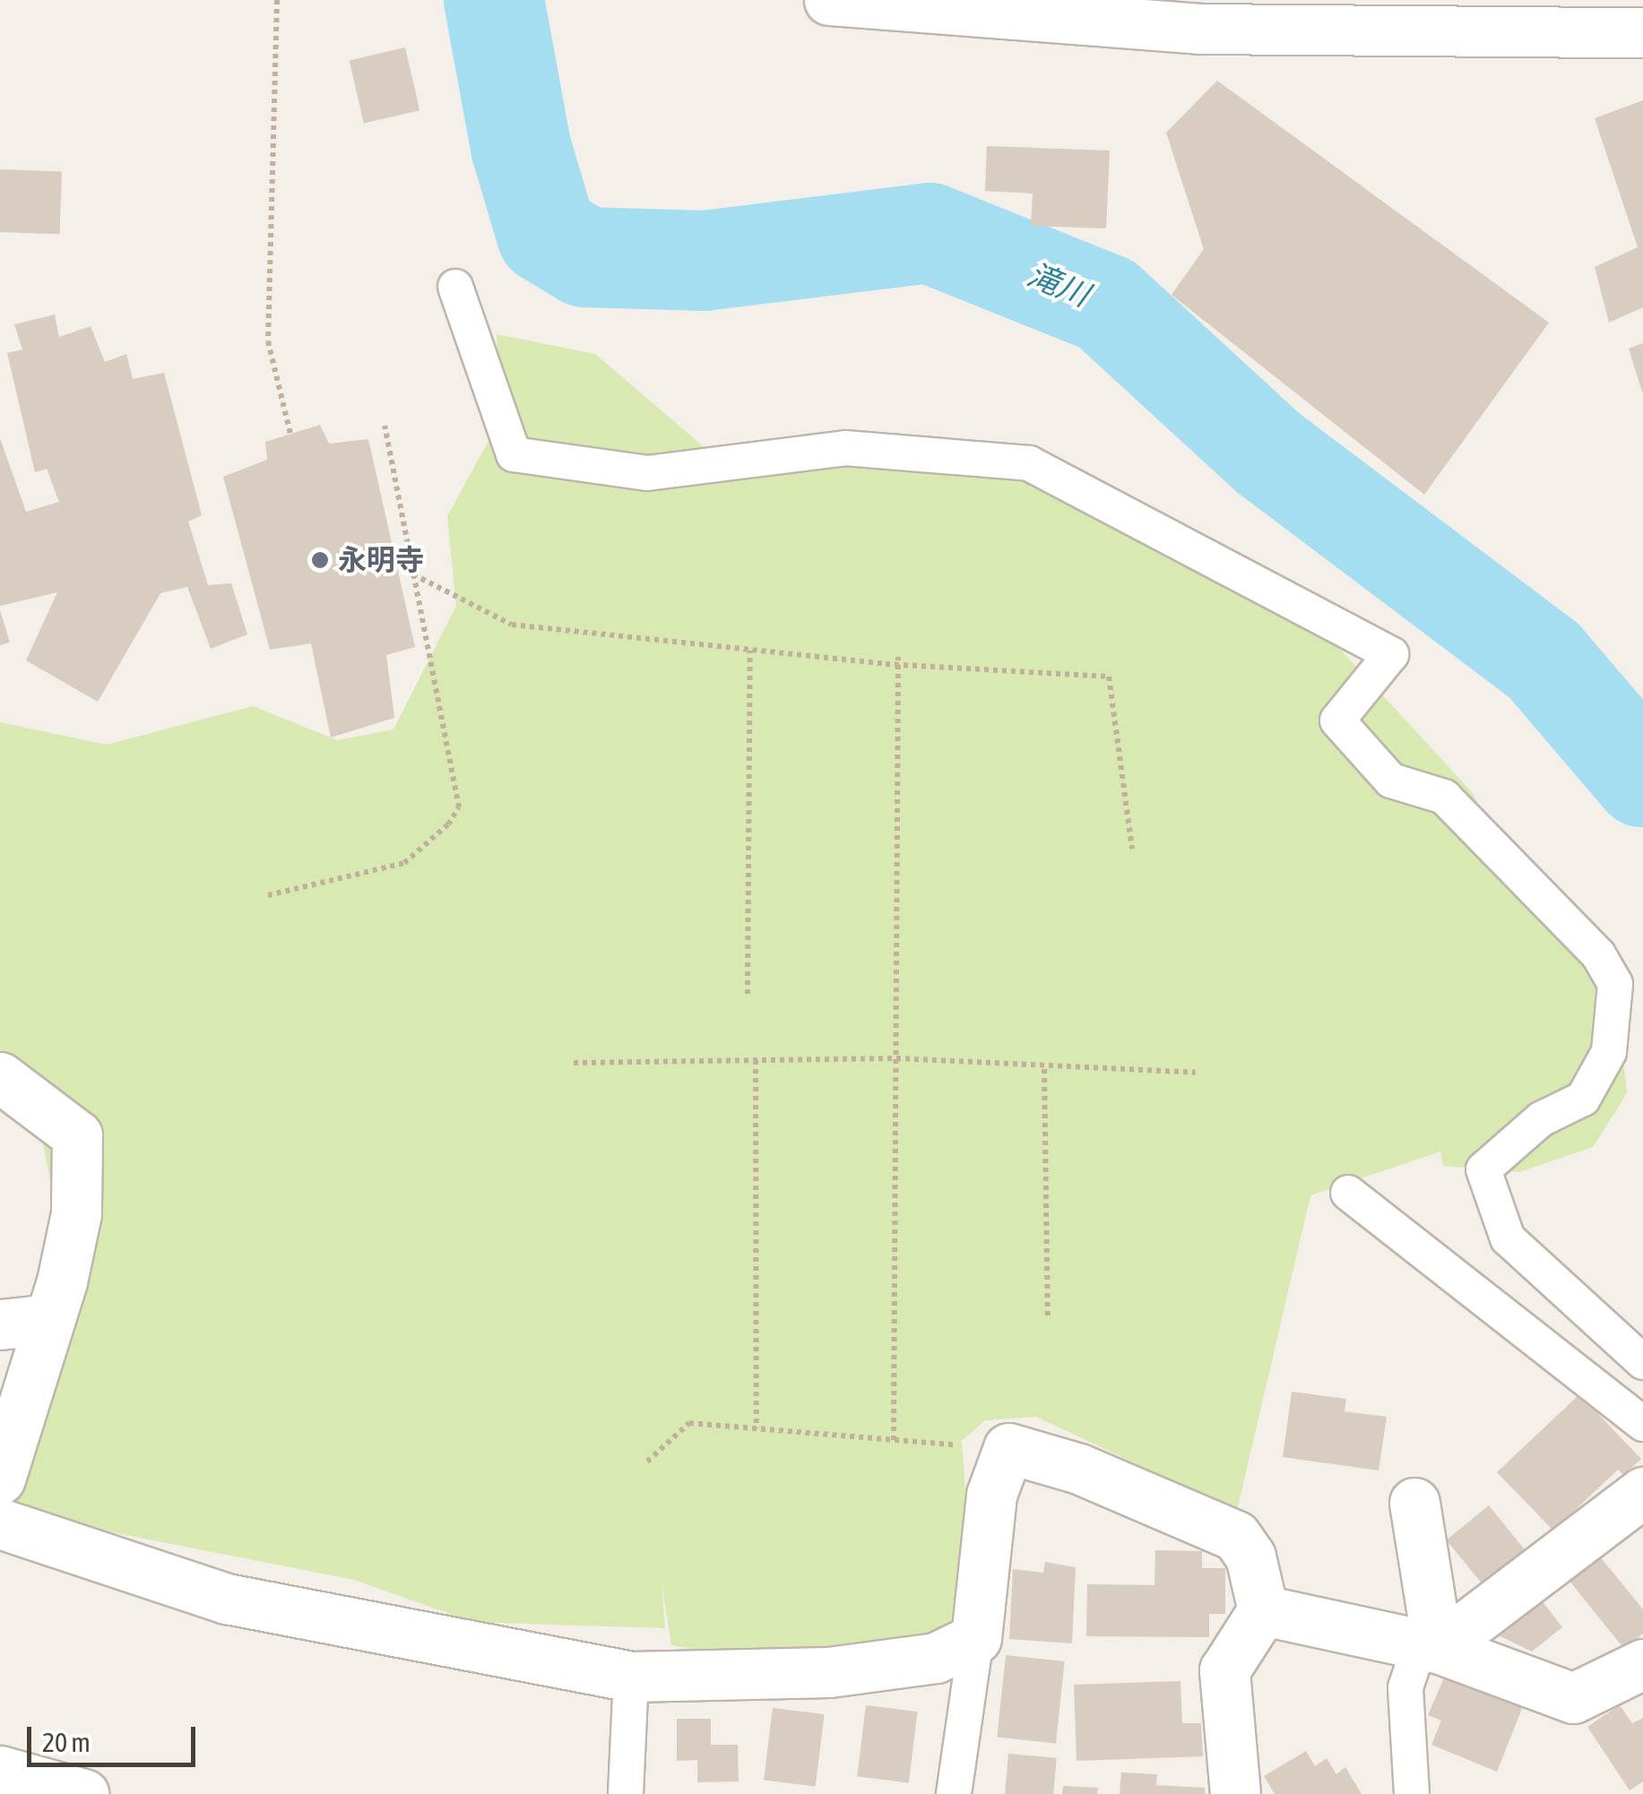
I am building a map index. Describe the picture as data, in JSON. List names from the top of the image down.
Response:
{
  "water": ["滝川"],
  "places": ["永明寺"],
  "scale_bar": "20 m"
}
